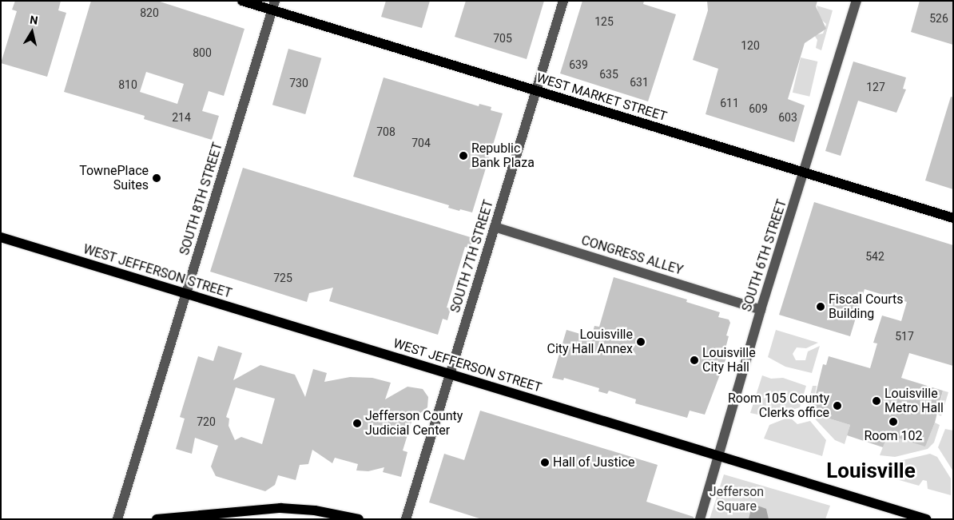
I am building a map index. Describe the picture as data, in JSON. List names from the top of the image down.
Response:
{
  "streets": {
    "main road": ["WEST MARKET STREET", "WEST JEFFERSON STREET"],
    "street": [
      "SOUTH 8TH STREET",
      "CONGRESS ALLEY",
      "SOUTH 6TH STREET",
      "SOUTH 7TH STREET"
    ]
  },
  "crossings": [
    ["WEST MARKET STREET", "SOUTH 8TH STREET"],
    ["WEST MARKET STREET", "SOUTH 6TH STREET"],
    ["WEST MARKET STREET", "SOUTH 7TH STREET"],
    ["SOUTH 8TH STREET", "WEST JEFFERSON STREET"],
    ["CONGRESS ALLEY", "SOUTH 6TH STREET"],
    ["CONGRESS ALLEY", "SOUTH 7TH STREET"],
    ["SOUTH 6TH STREET", "WEST JEFFERSON STREET"],
    ["SOUTH 7TH STREET", "WEST JEFFERSON STREET"]
  ],
  "districts": ["Louisville"],
  "parks": ["Jefferson Square"],
  "places": [
    "Republic Bank Plaza",
    "TownePlace Suites",
    "Fiscal Courts Building",
    "Louisville City Hall Annex",
    "Louisville City Hall",
    "Louisville Metro Hall",
    "Room 105 County Clerks office",
    "Room 102",
    "Jefferson County Judicial Center",
    "Hall of Justice"
  ],
  "house_numbers": [
    "820",
    "526",
    "125",
    "705",
    "120",
    "800",
    "639",
    "635",
    "631",
    "730",
    "810",
    "127",
    "611",
    "609",
    "214",
    "603",
    "708",
    "704",
    "542",
    "725",
    "517",
    "720"
  ],
  "north": "top"
}
